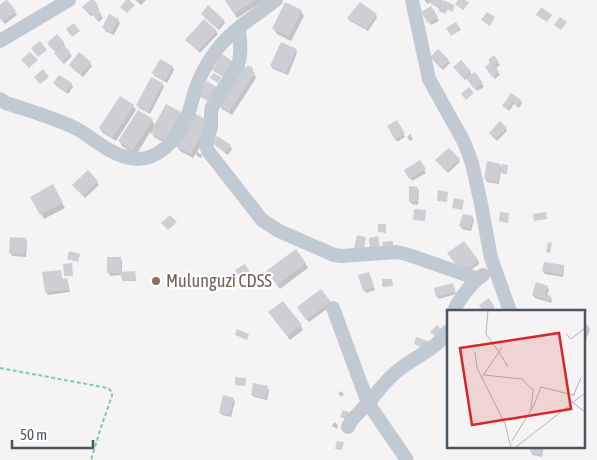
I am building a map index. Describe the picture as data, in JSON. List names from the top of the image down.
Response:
{
  "places": ["Mulunguzi CDSS"],
  "scale_bar": "50 m"
}
